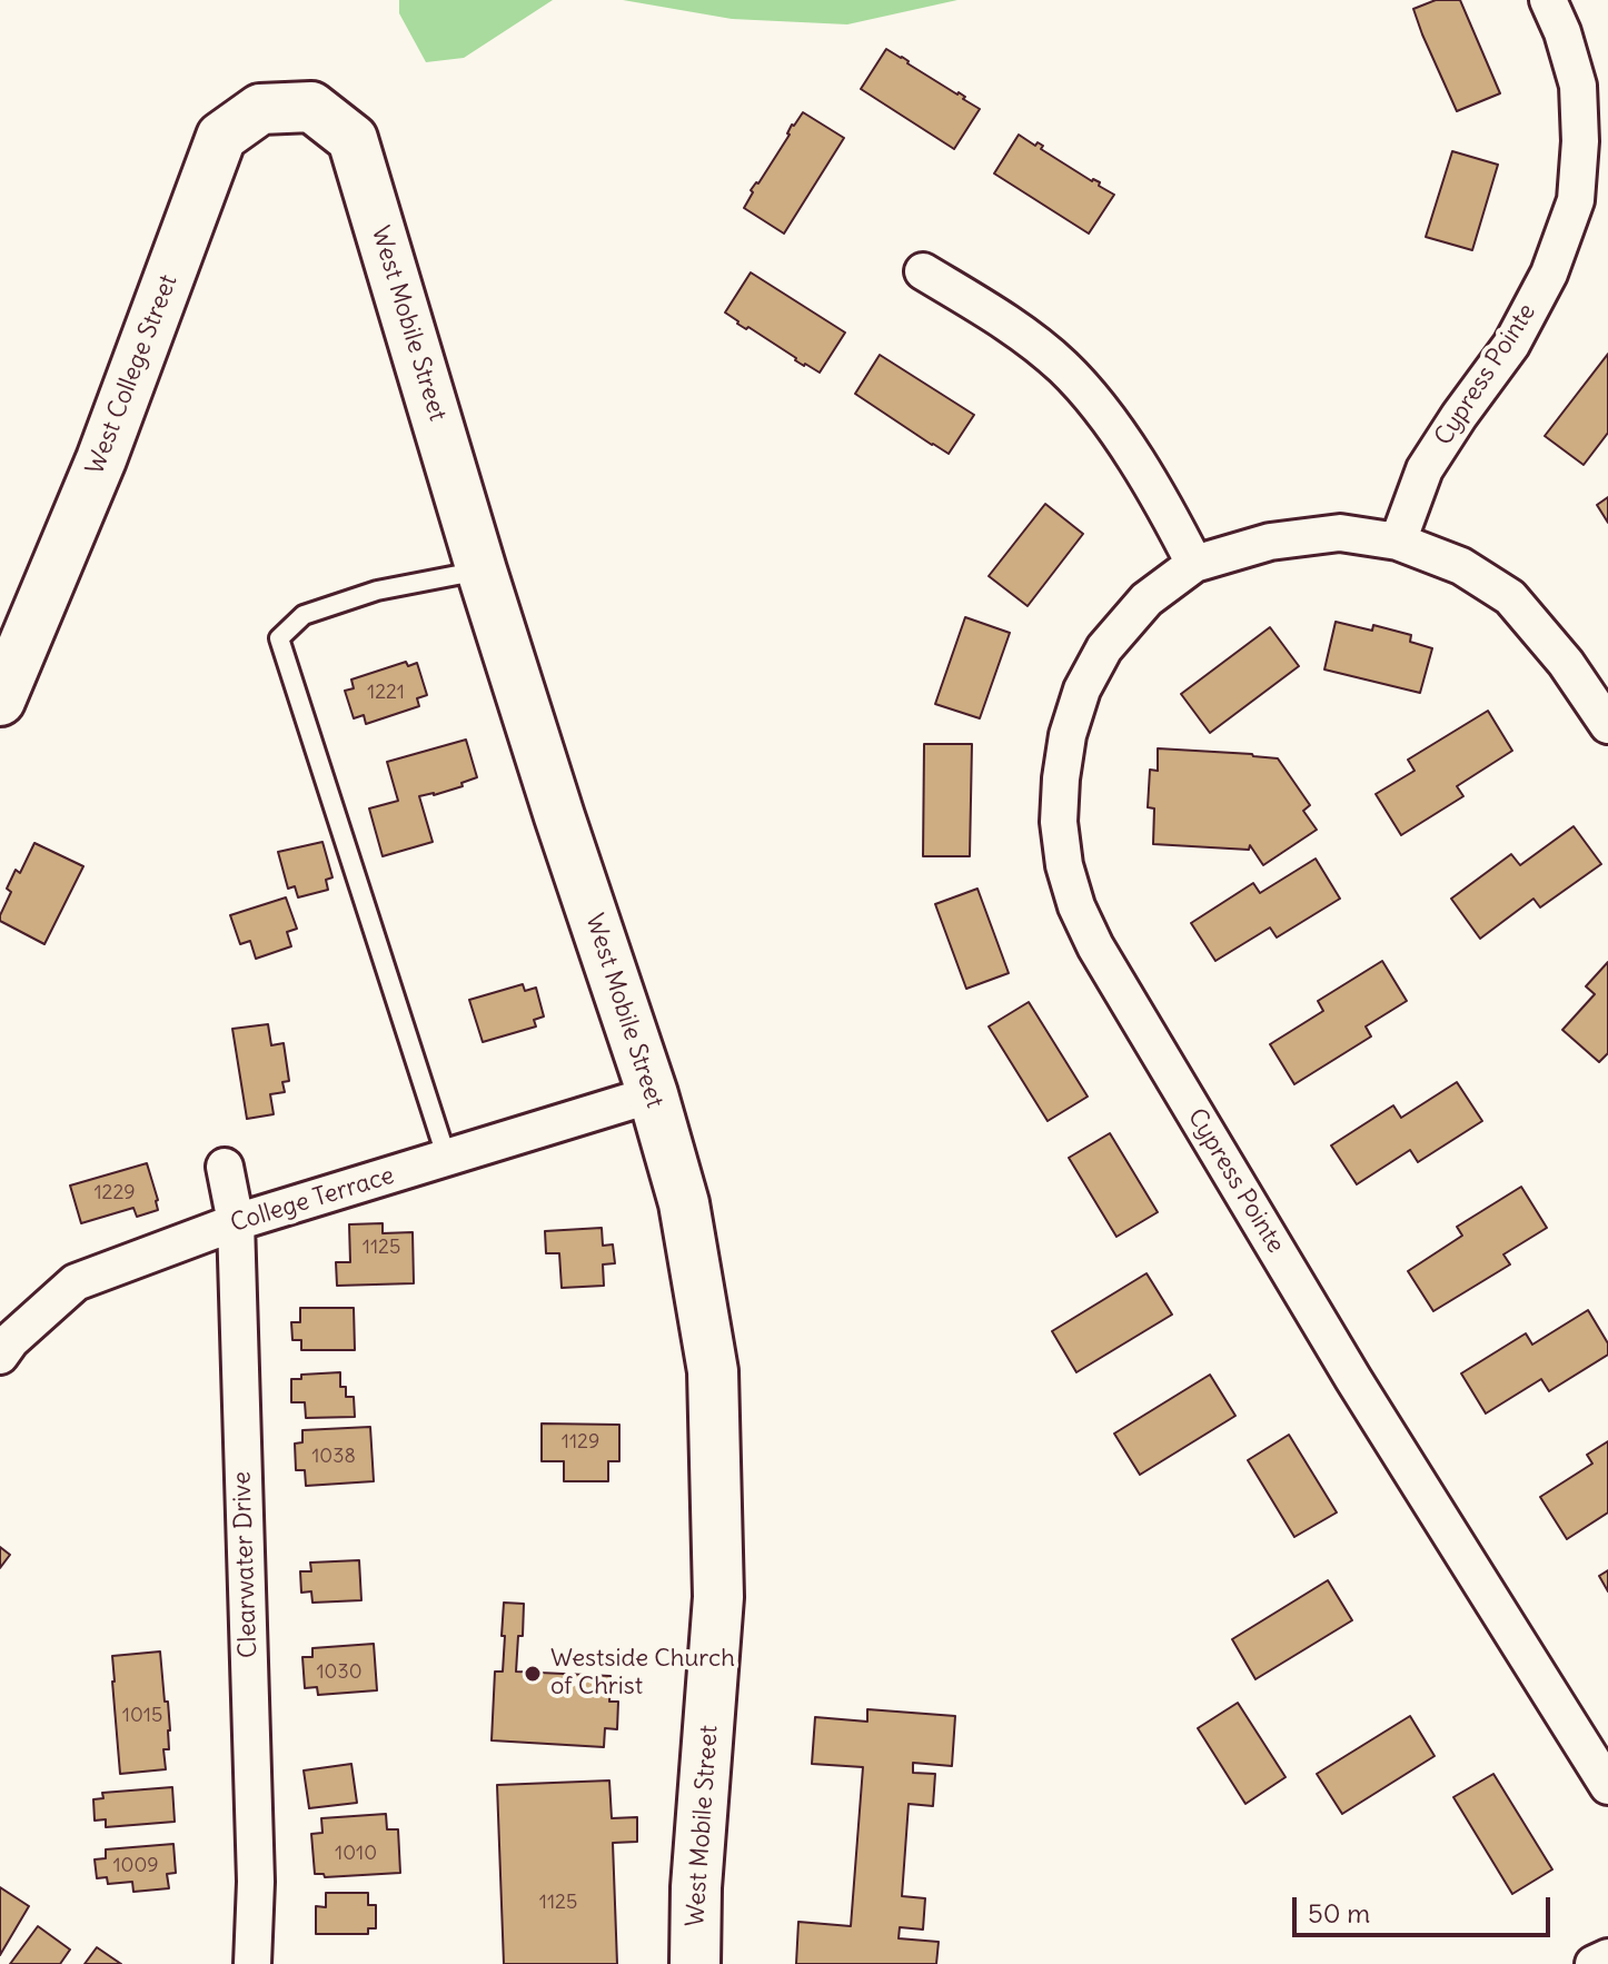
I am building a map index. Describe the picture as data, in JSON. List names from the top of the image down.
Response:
{
  "streets": {
    "street": [
      "West Mobile Street",
      "West College Street",
      "Cypress Pointe",
      "College Terrace",
      "Clearwater Drive"
    ]
  },
  "crossings": [
    ["West Mobile Street", "West College Street"],
    ["West Mobile Street", "College Terrace"],
    ["College Terrace", "Clearwater Drive"]
  ],
  "places": ["Westside Church of Christ"],
  "house_numbers": [
    "1221",
    "1229",
    "1125",
    "1129",
    "1038",
    "1030",
    "1015",
    "1010",
    "1009",
    "1125"
  ],
  "scale_bar": "50 m"
}
